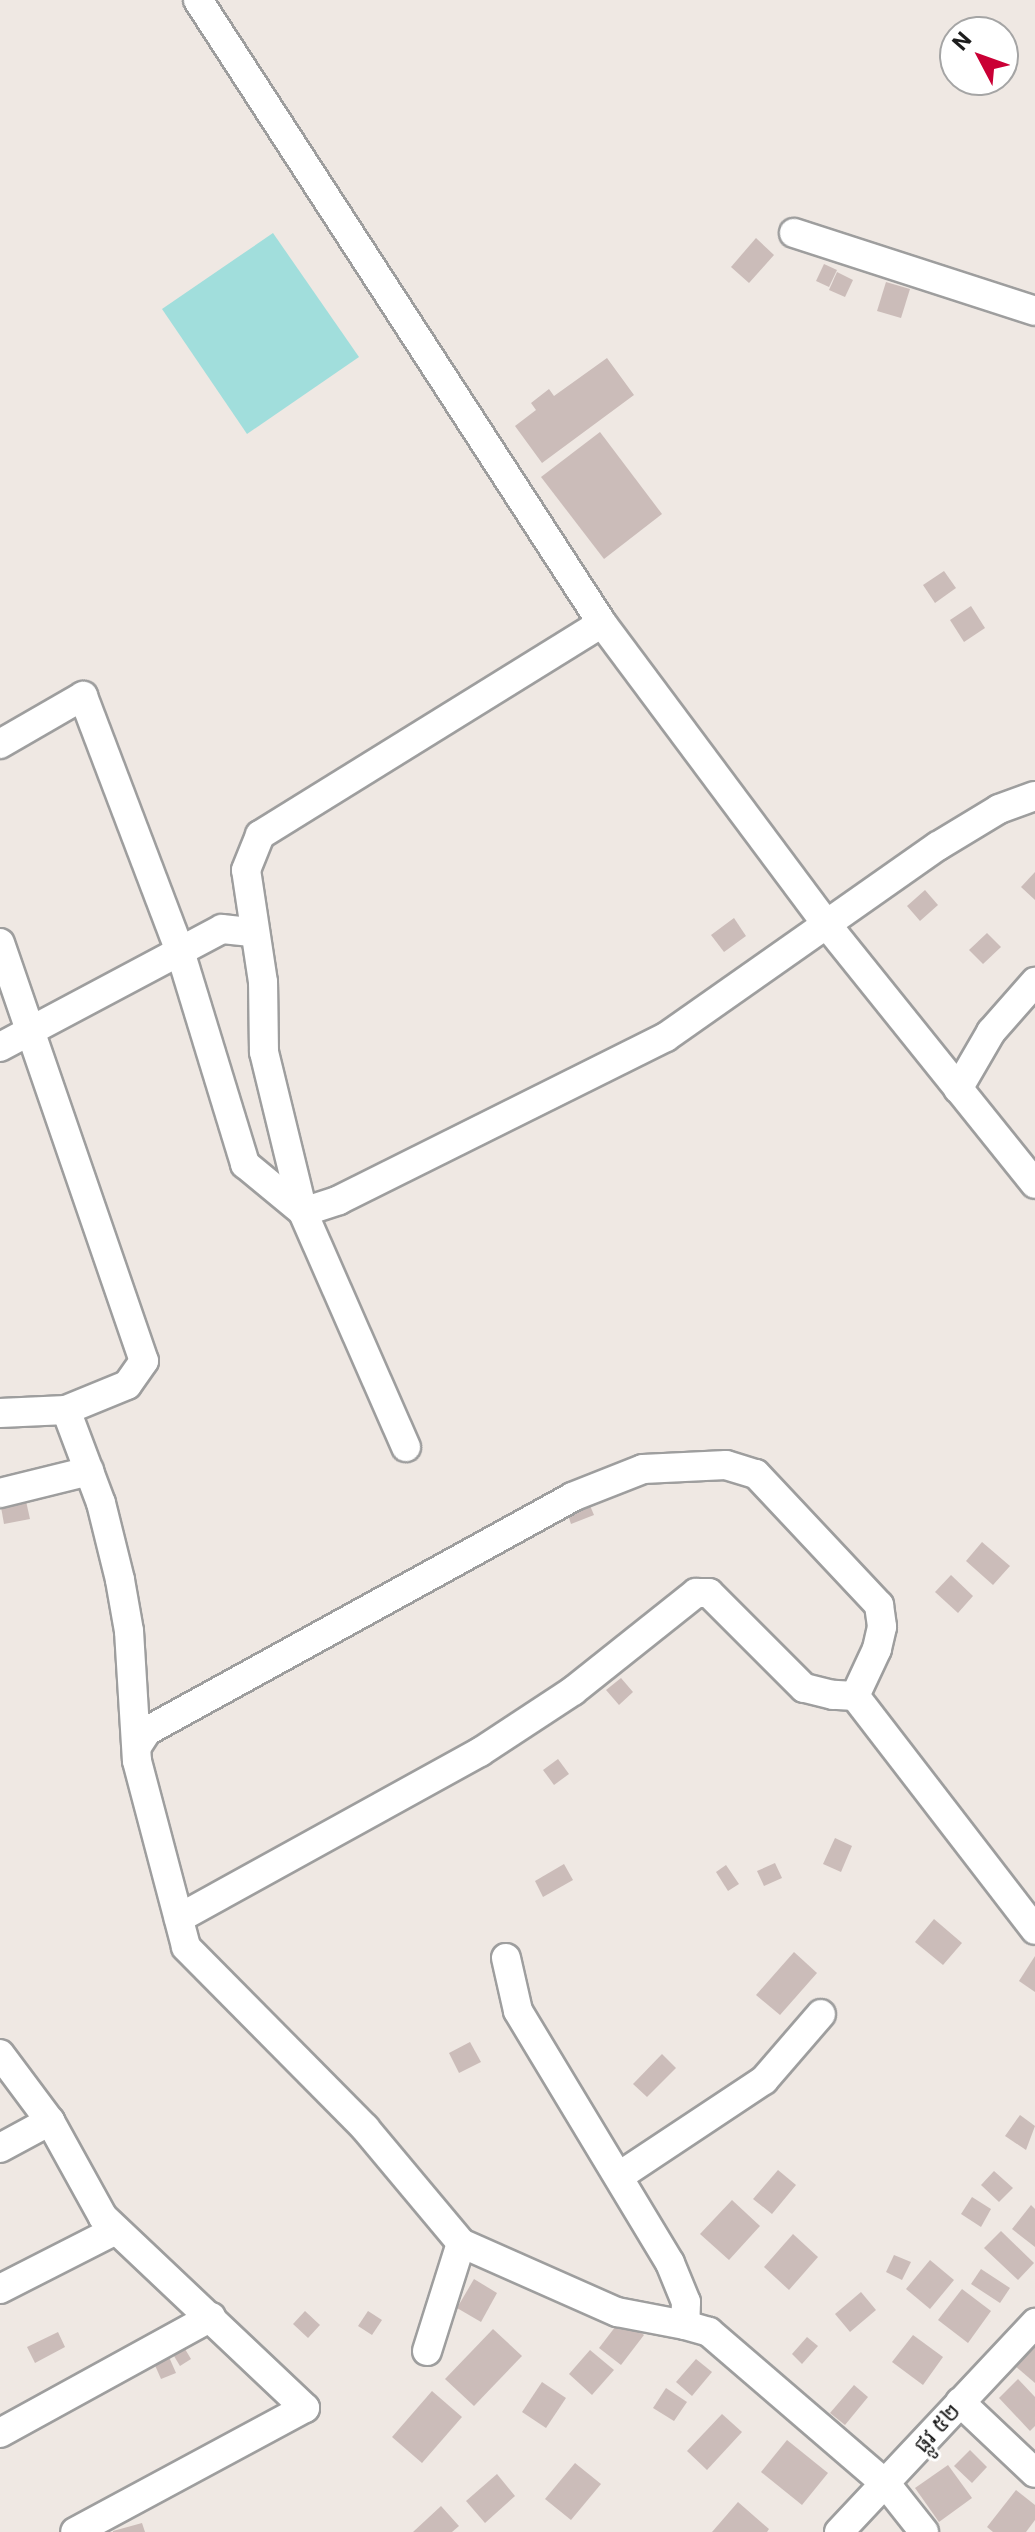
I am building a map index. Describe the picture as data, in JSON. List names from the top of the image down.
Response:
{
  "streets": {
    "street": ["ផ្លូវ ៥២"]
  },
  "north": "top left"
}
